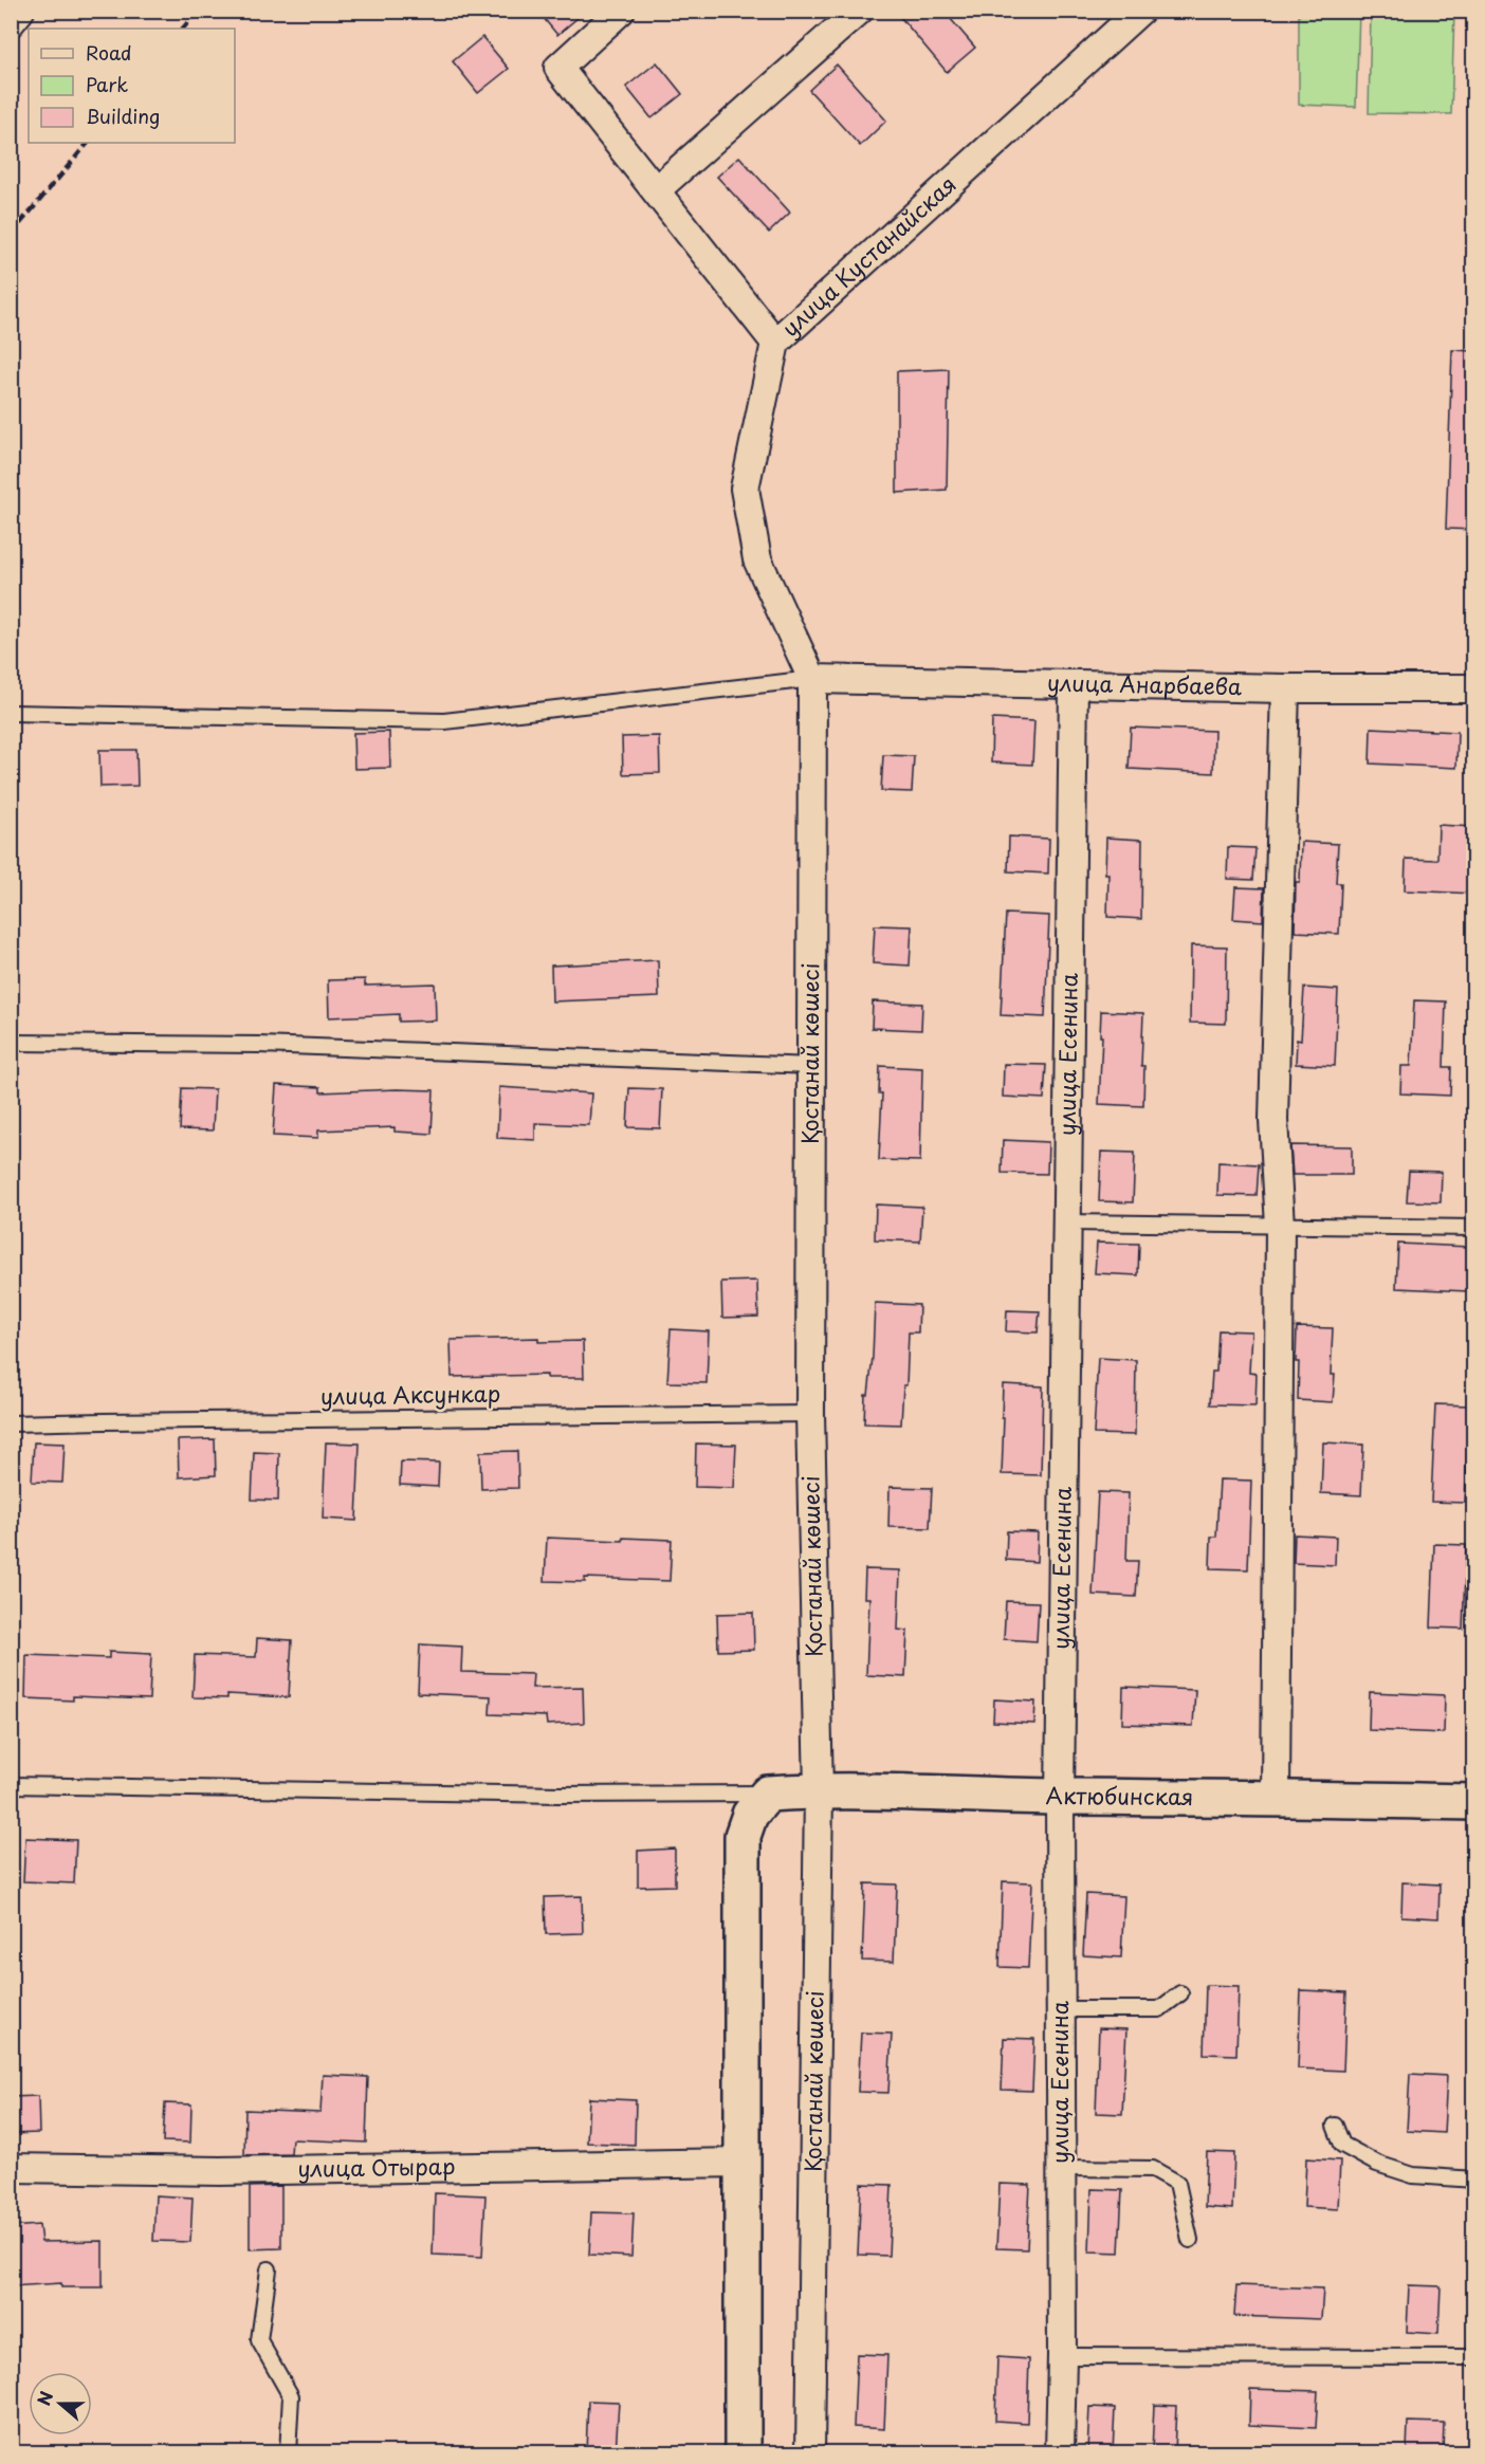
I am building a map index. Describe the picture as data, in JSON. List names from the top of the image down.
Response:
{
  "streets": {
    "street": [
      "улица Кустанайская",
      "улица Анарбаева",
      "Қостанай көшесі",
      "улица Есенина",
      "Актюбинская",
      "улица Отырар"
    ],
    "lane": ["улица Аксункар"]
  },
  "crossings": [
    ["улица Кустанайская", "улица Анарбаева"],
    ["улица Кустанайская", "Қостанай көшесі"],
    ["улица Анарбаева", "Қостанай көшесі"],
    ["улица Анарбаева", "улица Есенина"],
    ["Қостанай көшесі", "улица Аксункар"],
    ["Қостанай көшесі", "Актюбинская"],
    ["улица Есенина", "Актюбинская"]
  ],
  "legend": ["Road", "Park", "Building"],
  "north": "left"
}
